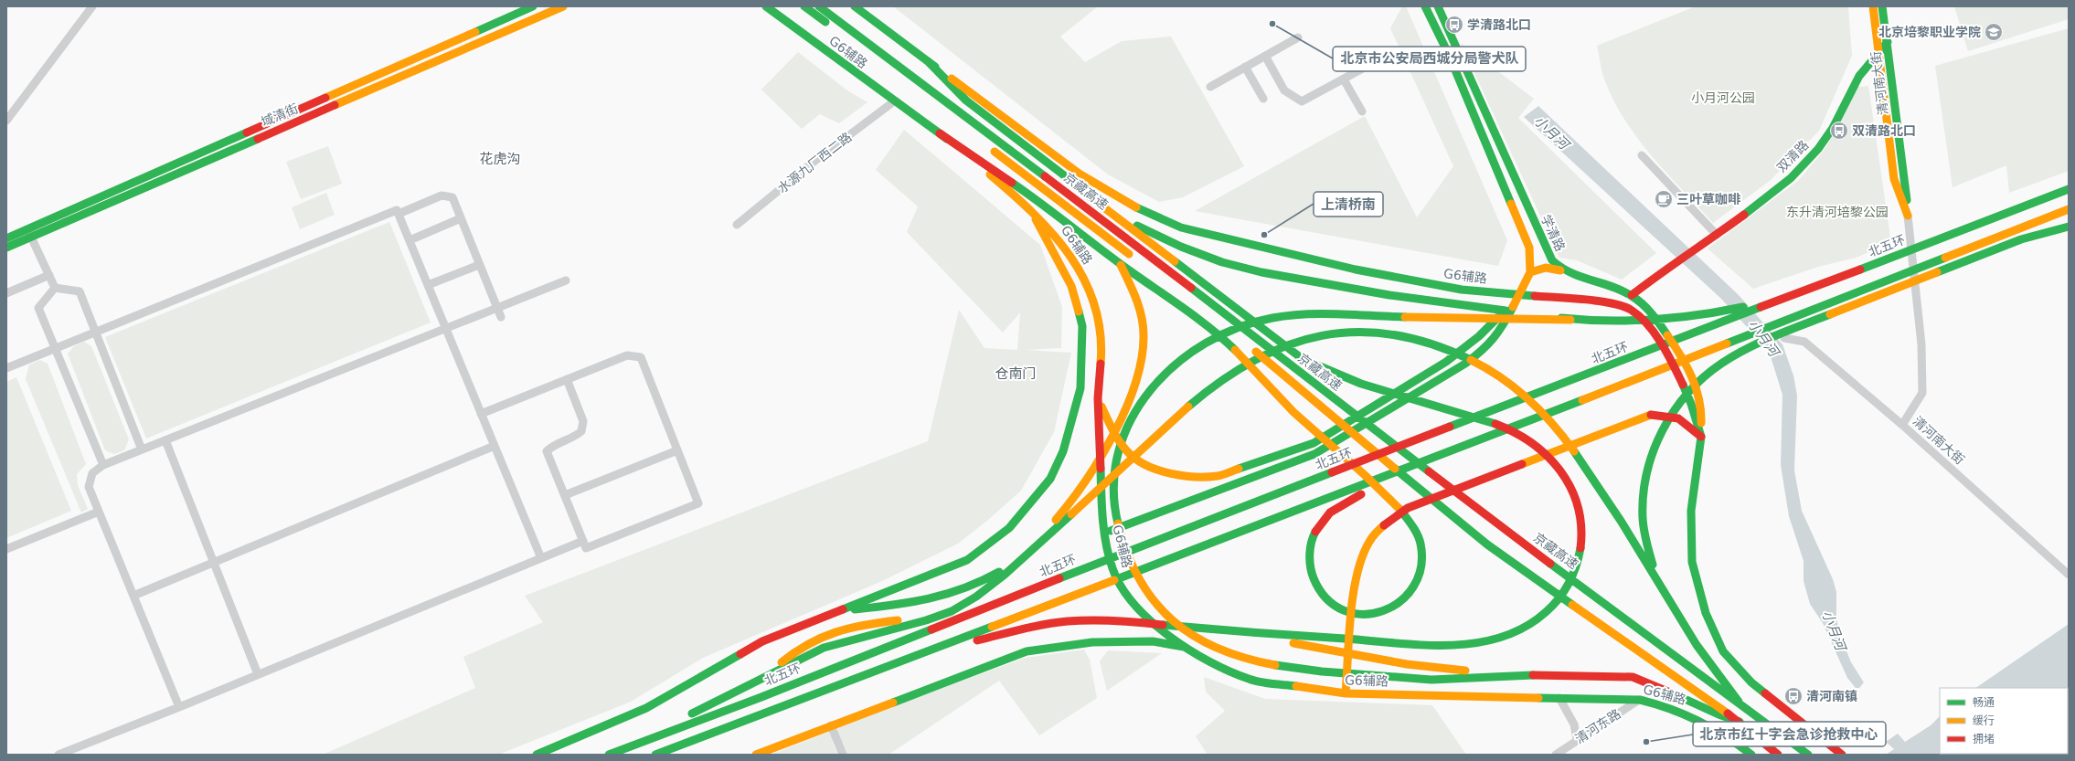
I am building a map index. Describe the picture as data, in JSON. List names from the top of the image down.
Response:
{
  "streets": {
    "main road": [
      "G6辅路",
      "清河南大街",
      "域清街",
      "双清路",
      "京藏高速",
      "学清路",
      "北五环"
    ],
    "street": ["水源九厂西二路", "清河东路"]
  },
  "crossings": [
    ["G6辅路", "水源九厂西二路"],
    ["G6辅路", "学清路"],
    ["G6辅路", "清河东路"],
    ["清河南大街", "双清路"],
    ["双清路", "学清路"]
  ],
  "districts": ["花虎沟", "仓南门"],
  "water": ["小月河"],
  "parks": ["小月河公园", "东升清河培黎公园"],
  "places": {
    "other": ["北京市公安局西城分局警犬队", "上清桥南", "北京市红十字会急诊抢救中心"],
    "bus stop": ["学清路北口", "双清路北口", "清河南镇"],
    "school or university": ["北京培黎职业学院"],
    "cafe": ["三叶草咖啡"]
  },
  "legend": ["畅通", "缓行", "拥堵"]
}
